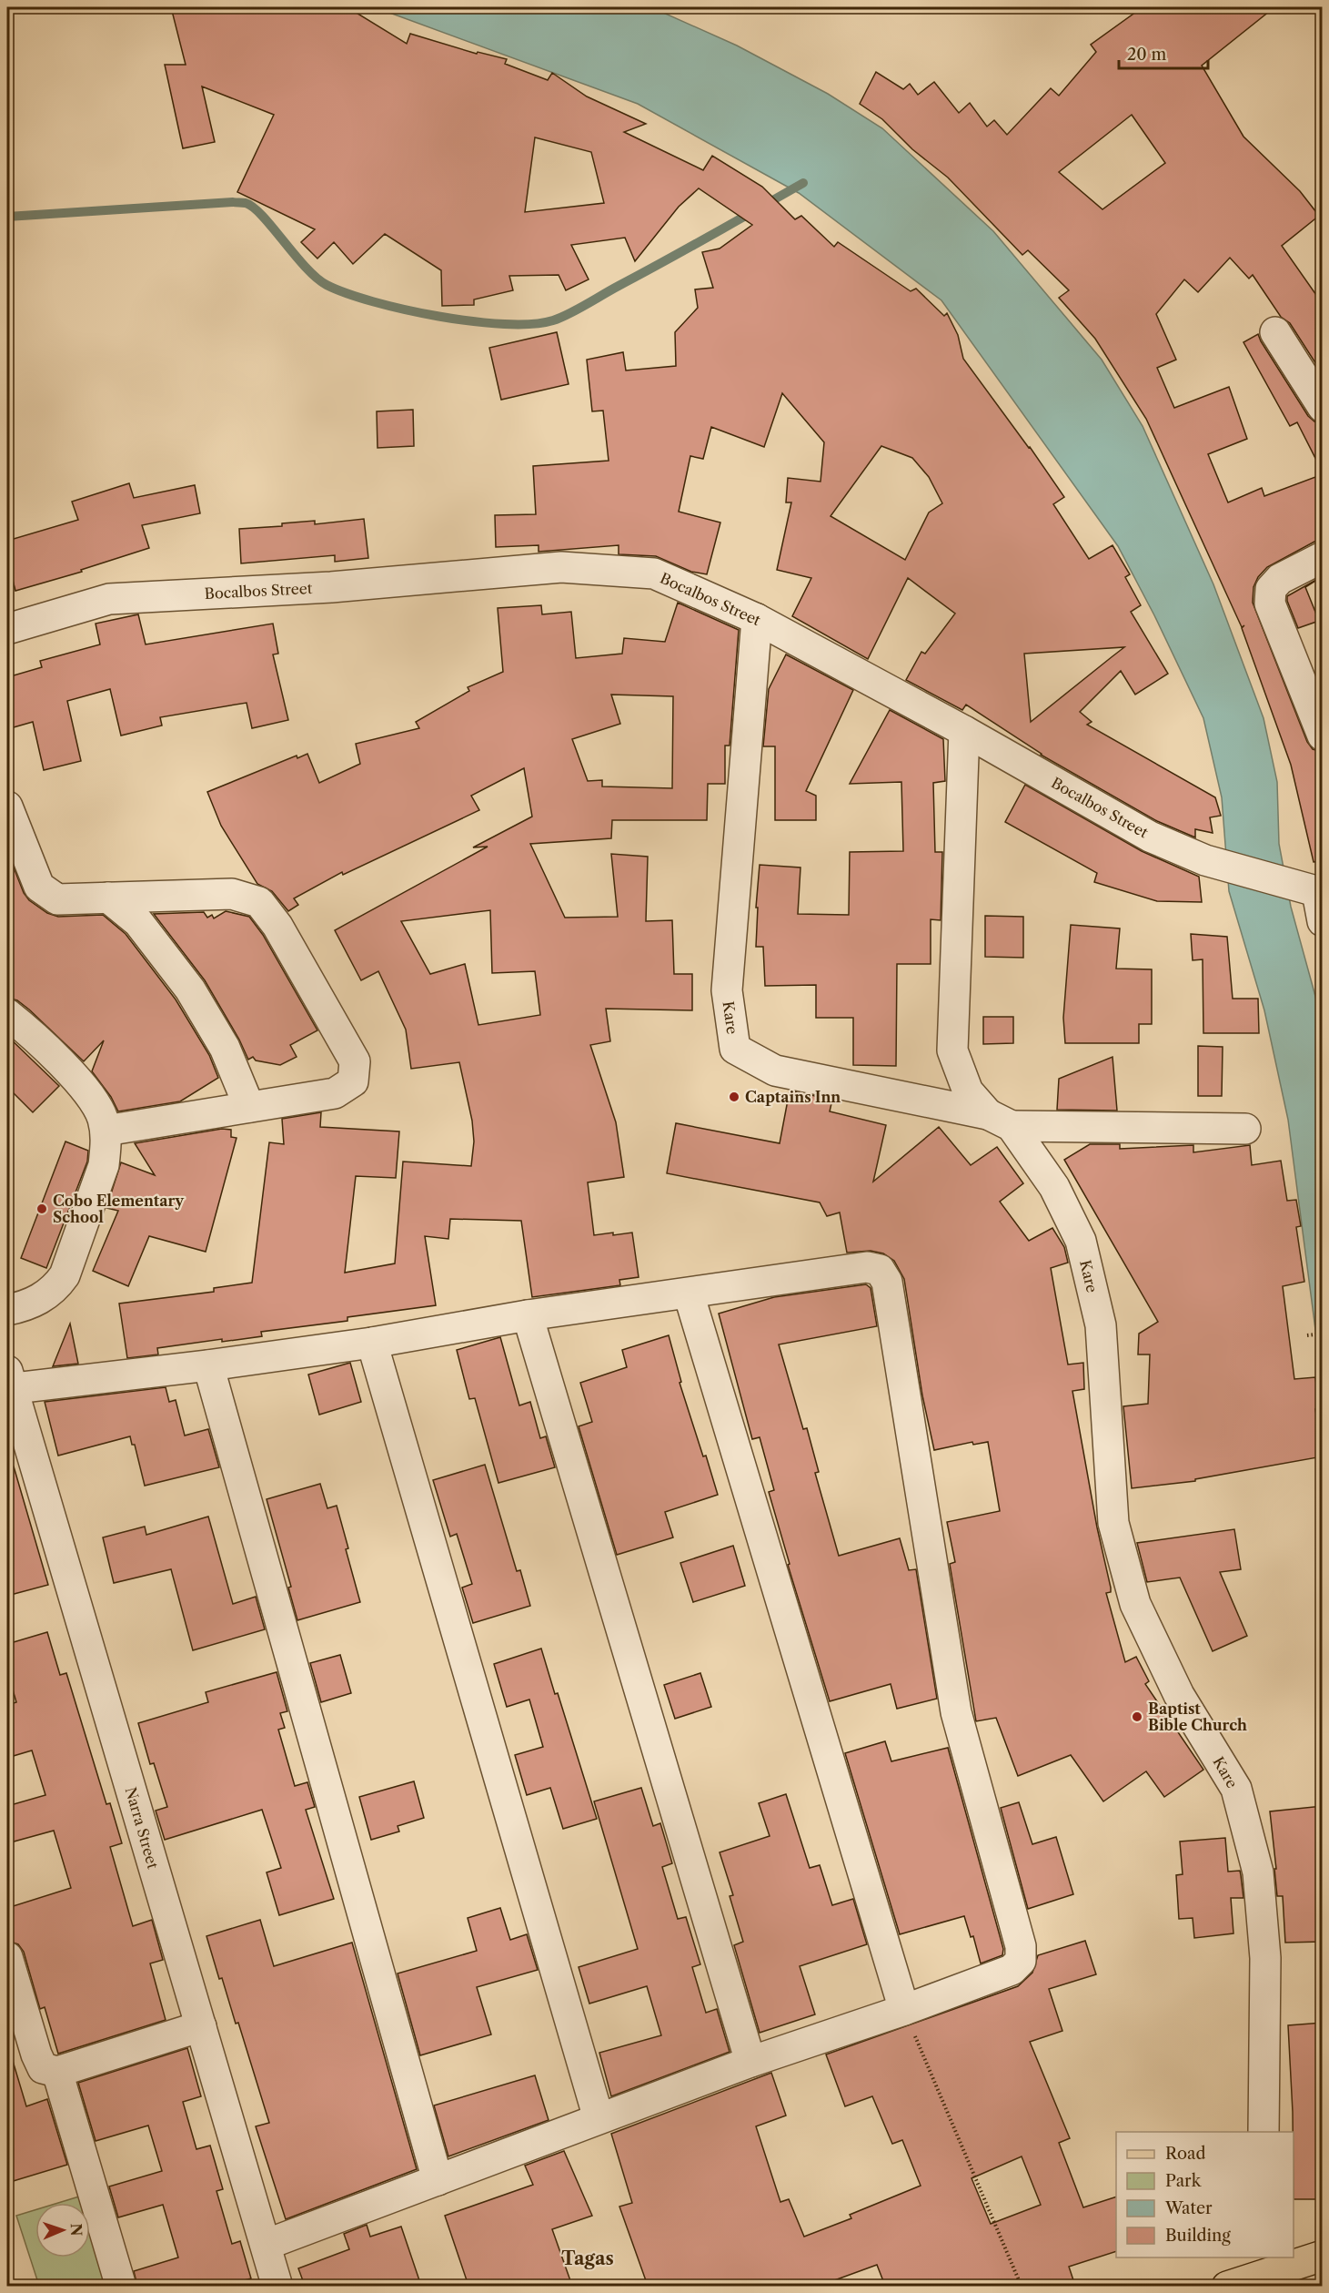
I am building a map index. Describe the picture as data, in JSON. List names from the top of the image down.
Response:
{
  "streets": {
    "street": ["Bocalbos Street", "Kare", "Narra Street"]
  },
  "crossings": [
    ["Bocalbos Street", "Kare"]
  ],
  "districts": ["Tagas"],
  "places": ["Captains Inn", "Cobo Elementary School", "Baptist Bible Church"],
  "legend": [
    "Road",
    "Park",
    "Water",
    "Building"
  ],
  "scale_bar": "20 m",
  "north": "right"
}
